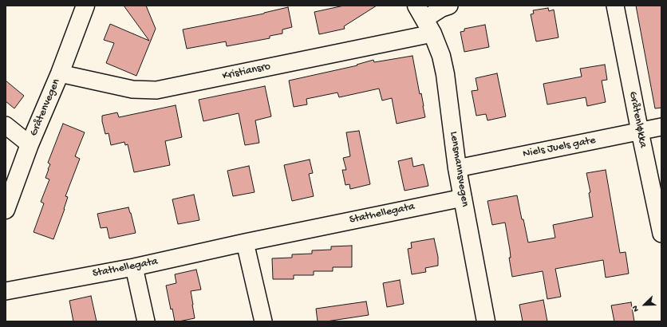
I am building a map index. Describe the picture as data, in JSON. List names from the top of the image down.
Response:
{
  "streets": {
    "street": [
      "Kristiansro",
      "Gråtenvegen",
      "Gråtenløkka",
      "Niels Juels gate",
      "Lensmannsvegen",
      "Stathellegata"
    ]
  },
  "crossings": [
    ["Kristiansro", "Gråtenvegen"],
    ["Kristiansro", "Lensmannsvegen"],
    ["Gråtenløkka", "Niels Juels gate"],
    ["Niels Juels gate", "Lensmannsvegen"],
    ["Lensmannsvegen", "Stathellegata"]
  ],
  "north": "bottom left"
}
